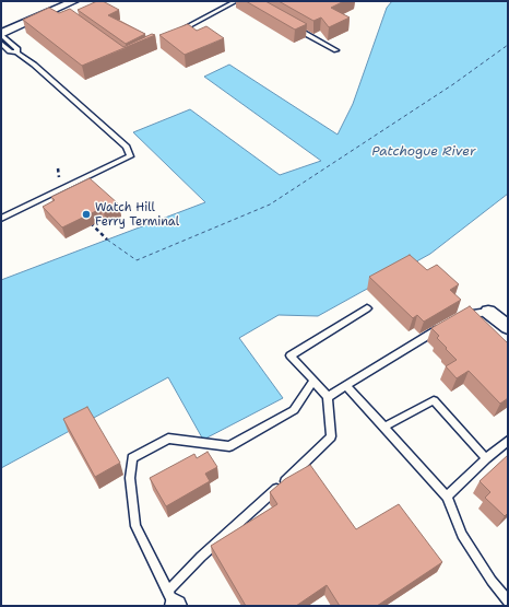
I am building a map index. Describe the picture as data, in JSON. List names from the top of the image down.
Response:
{
  "water": ["Patchogue River"],
  "places": ["Watch Hill Ferry Terminal"]
}
